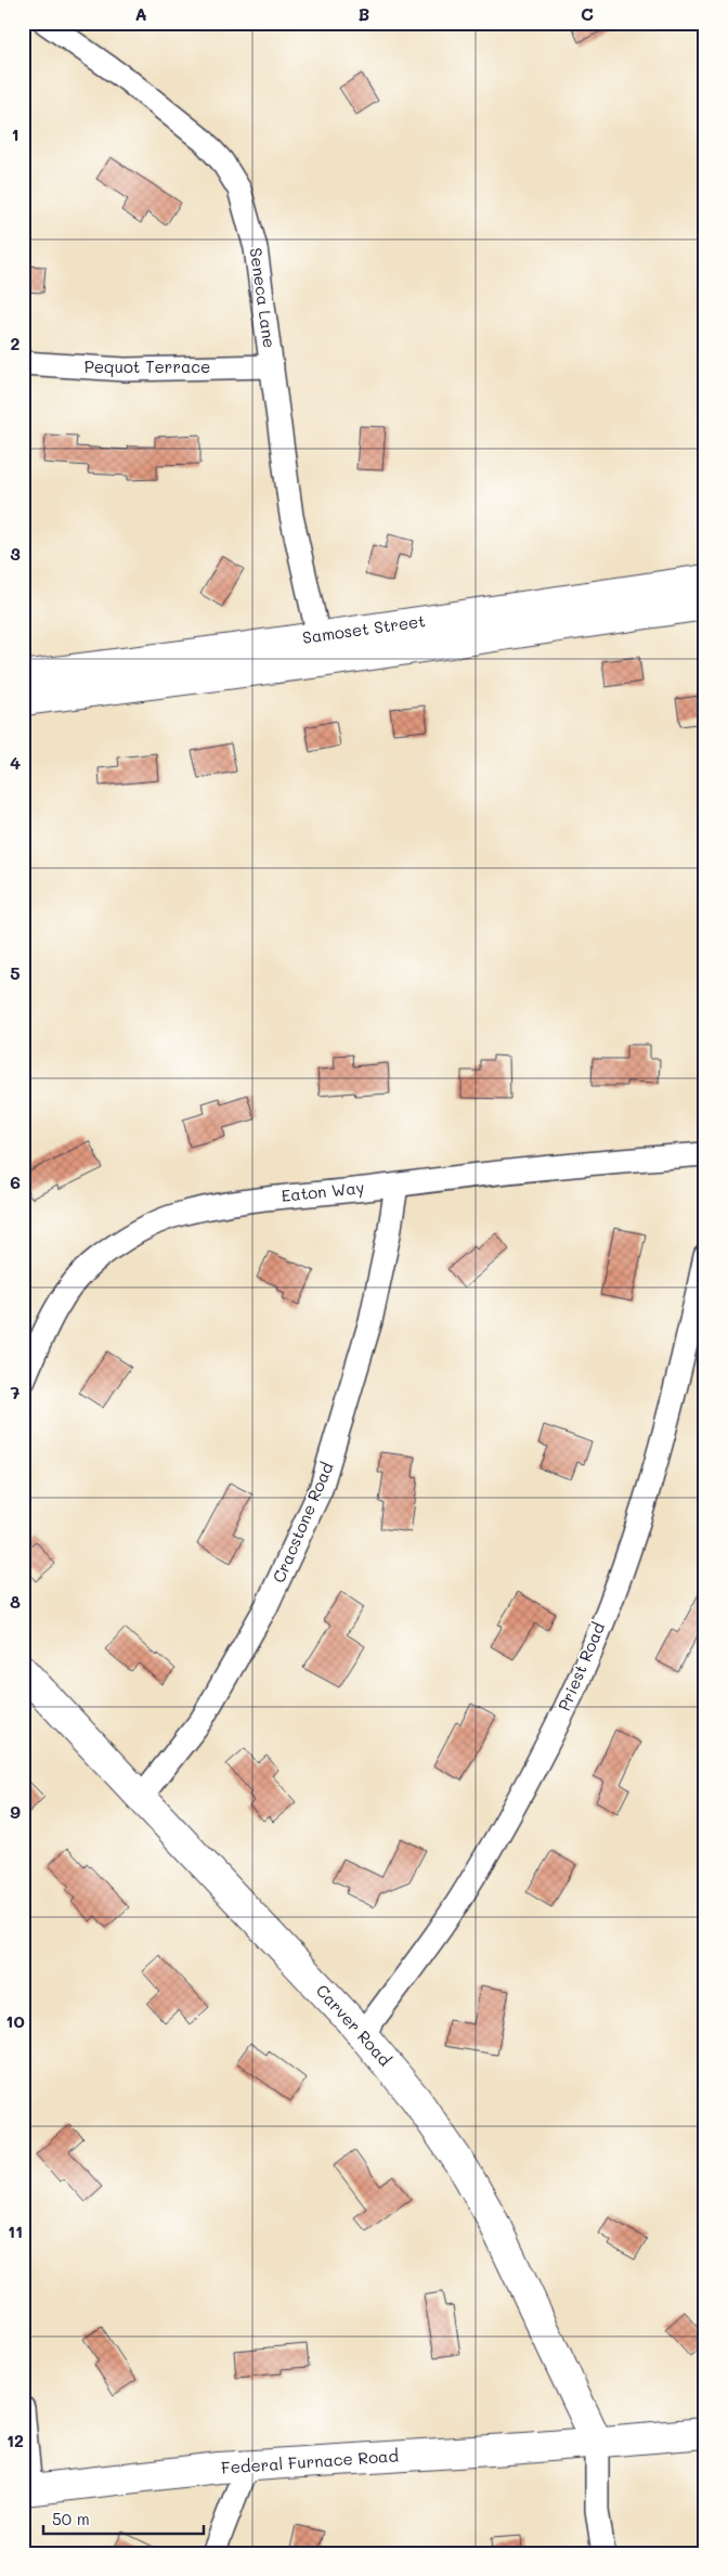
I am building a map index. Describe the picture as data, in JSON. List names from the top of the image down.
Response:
{
  "streets": {
    "main road": ["Samoset Street", "Carver Road", "Federal Furnace Road"],
    "street": [
      "Seneca Lane",
      "Pequot Terrace",
      "Eaton Way",
      "Cracstone Road",
      "Priest Road"
    ]
  },
  "crossings": [
    ["Seneca Lane", "Pequot Terrace"],
    ["Seneca Lane", "Samoset Street"],
    ["Eaton Way", "Cracstone Road"],
    ["Cracstone Road", "Carver Road"],
    ["Priest Road", "Carver Road"],
    ["Carver Road", "Federal Furnace Road"]
  ],
  "scale_bar": "50 m",
  "grid": {
    "columns": ["A", "B", "C"],
    "rows": [
      "1",
      "2",
      "3",
      "4",
      "5",
      "6",
      "7",
      "8",
      "9",
      "10",
      "11",
      "12"
    ]
  }
}
